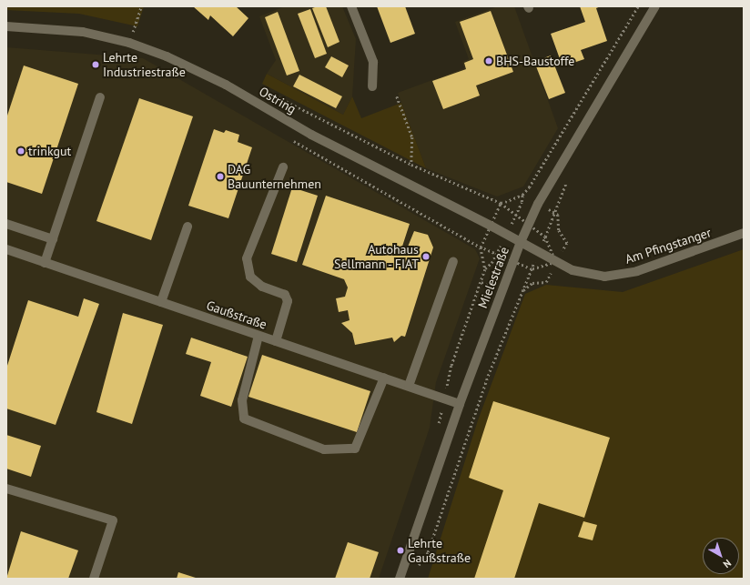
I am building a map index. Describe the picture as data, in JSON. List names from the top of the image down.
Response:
{
  "streets": {
    "street": [
      "Ostring",
      "Am Pfingstanger",
      "Mielestraße",
      "Gaußstraße"
    ]
  },
  "crossings": [
    ["Ostring", "Am Pfingstanger"],
    ["Ostring", "Mielestraße"],
    ["Am Pfingstanger", "Mielestraße"],
    ["Mielestraße", "Gaußstraße"]
  ],
  "places": [
    "BHS-Baustoffe",
    "Lehrte Industriestraße",
    "trinkgut",
    "DAG Bauunternehmen",
    "Autohaus Sellmann - FIAT",
    "Lehrte Gaußstraße"
  ],
  "north": "bottom right"
}
